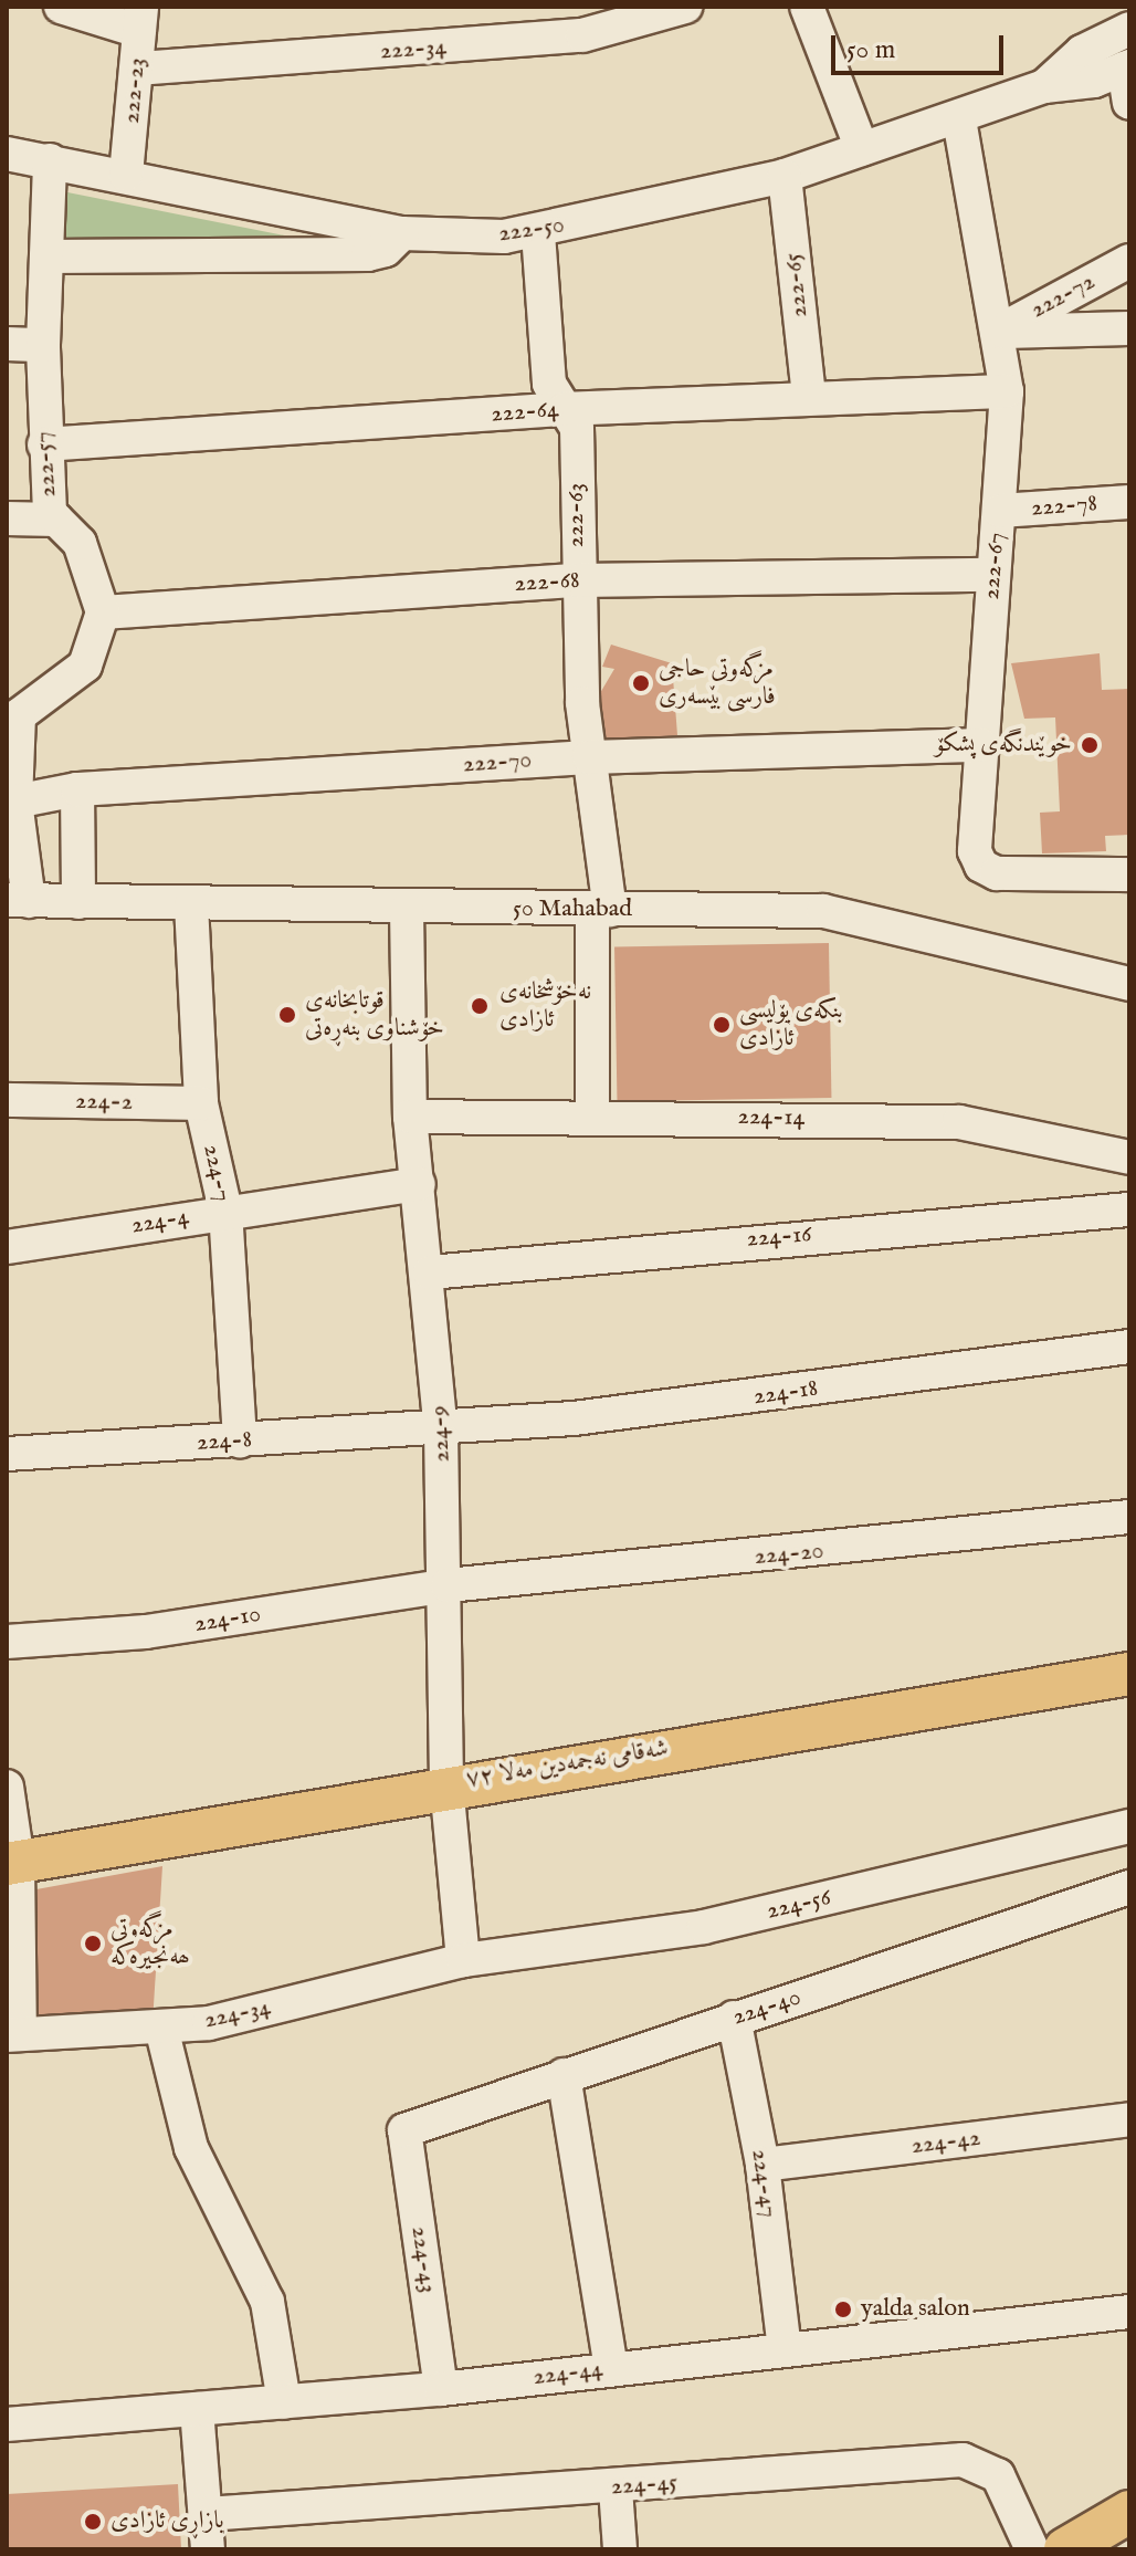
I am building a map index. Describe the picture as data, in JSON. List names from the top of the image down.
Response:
{
  "streets": {
    "main road": ["شەقامی نەجمەدین مەلا ٧٢"],
    "street": [
      "222-34",
      "222-23",
      "222-50",
      "222-65",
      "222-72",
      "222-64",
      "222-57",
      "222-78",
      "222-63",
      "222-67",
      "222-68",
      "222-70",
      "50 Mahabad",
      "224-2",
      "224-14",
      "224-7",
      "224-4",
      "224-16",
      "224-18",
      "224-9",
      "224-8",
      "224-20",
      "224-10",
      "224-56",
      "224-40",
      "224-34",
      "224-42",
      "224-47",
      "224-43",
      "224-44",
      "224-45"
    ]
  },
  "crossings": [
    ["222-34", "222-23"],
    ["222-23", "222-50"],
    ["222-50", "222-65"],
    ["222-50", "222-57"],
    ["222-50", "222-63"],
    ["222-50", "222-67"],
    ["222-65", "222-64"],
    ["222-72", "222-67"],
    ["222-64", "222-57"],
    ["222-64", "222-63"],
    ["222-64", "222-67"],
    ["222-57", "222-68"],
    ["222-78", "222-67"],
    ["222-63", "222-68"],
    ["222-63", "222-70"],
    ["222-63", "50 Mahabad"],
    ["222-63", "224-14"],
    ["222-67", "222-68"],
    ["222-67", "222-70"],
    ["50 Mahabad", "224-7"],
    ["50 Mahabad", "224-9"],
    ["224-2", "224-7"],
    ["224-14", "224-9"],
    ["224-7", "224-4"],
    ["224-7", "224-8"],
    ["224-4", "224-9"],
    ["224-16", "224-9"],
    ["224-18", "224-9"],
    ["224-18", "224-8"],
    ["224-9", "224-8"],
    ["224-9", "224-20"],
    ["224-9", "224-10"],
    ["224-9", "شەقامی نەجمەدین مەلا ٧٢"],
    ["224-9", "224-56"],
    ["224-9", "224-34"],
    ["224-20", "224-10"],
    ["224-56", "224-34"],
    ["224-40", "224-47"],
    ["224-40", "224-43"],
    ["224-42", "224-47"],
    ["224-47", "224-44"],
    ["224-43", "224-44"]
  ],
  "places": [
    "مزگەوتی حاجی فارسی بێسەری",
    "خوێندنگەی پشکۆ",
    "نەخۆشخانەی ئازادی",
    "قوتابخانەی خۆشناوی بنەڕەتی",
    "بنکەی پۆلیسی ئازادی",
    "مزگەوتی ھەنجیرەکە",
    "yalda salon",
    "بازاڕی ئازادی"
  ],
  "scale_bar": "50 m"
}
